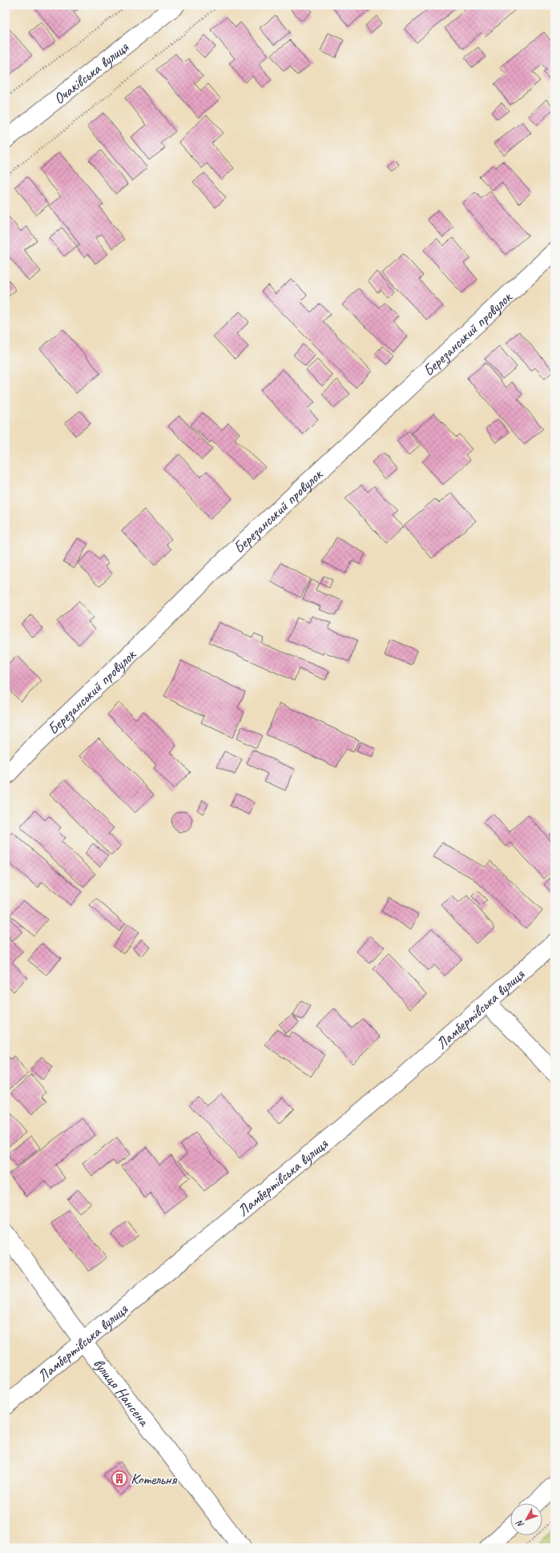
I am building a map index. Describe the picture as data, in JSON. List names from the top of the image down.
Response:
{
  "streets": {
    "street": [
      "Очаківська вулиця",
      "Березанський провулок",
      "Ламбертівська вулиця",
      "вулиця Нансена"
    ]
  },
  "crossings": [
    ["Ламбертівська вулиця", "вулиця Нансена"]
  ],
  "places": {
    "building": ["Котельня"]
  },
  "north": "bottom left"
}
